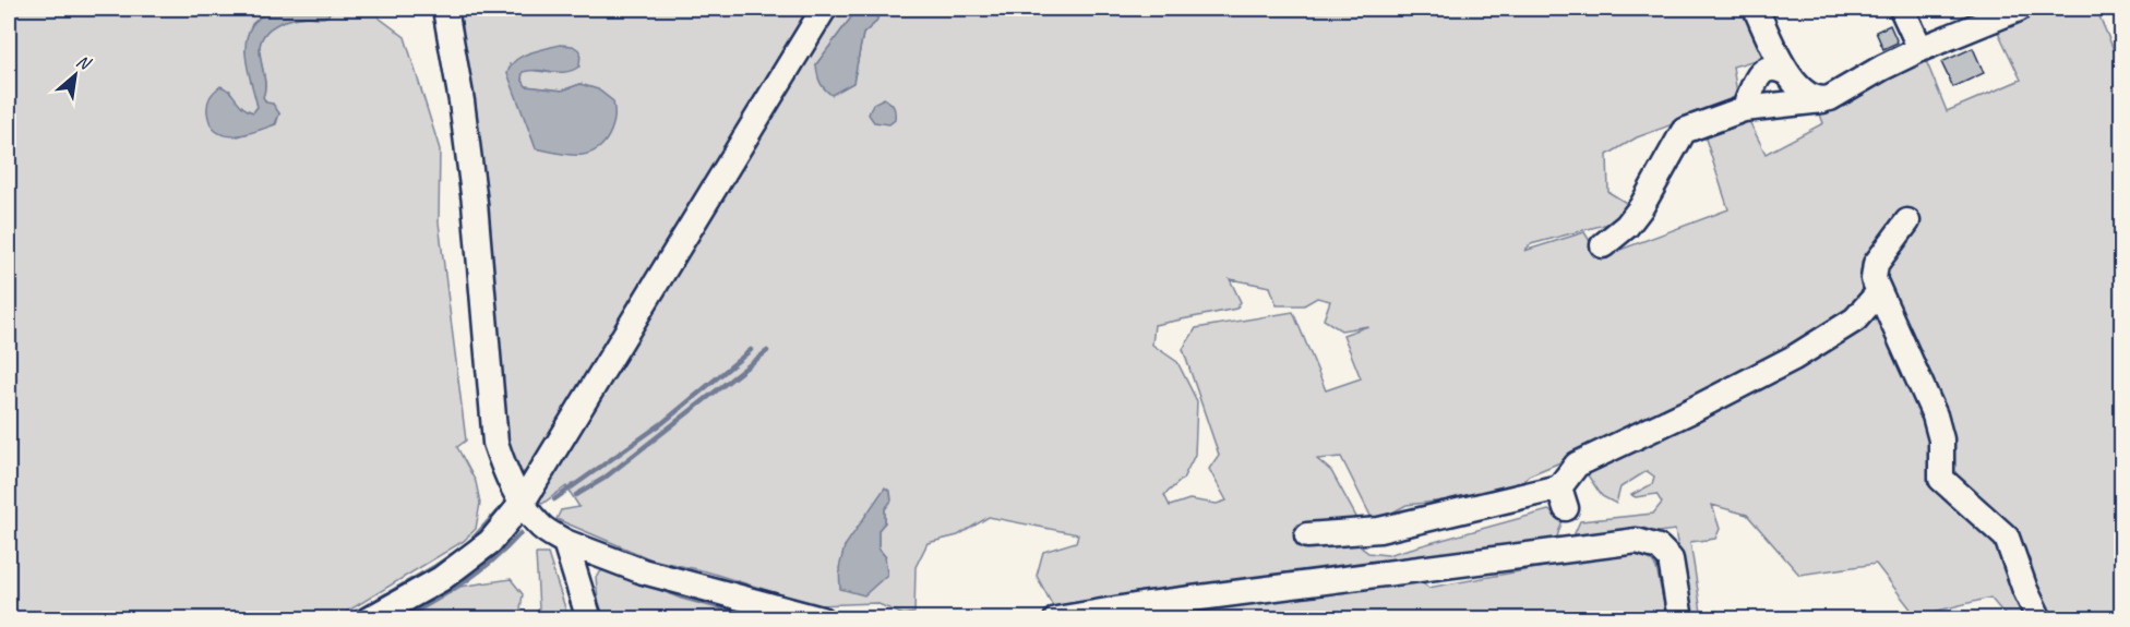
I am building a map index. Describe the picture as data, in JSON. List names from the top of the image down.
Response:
{
  "north": "top right"
}
